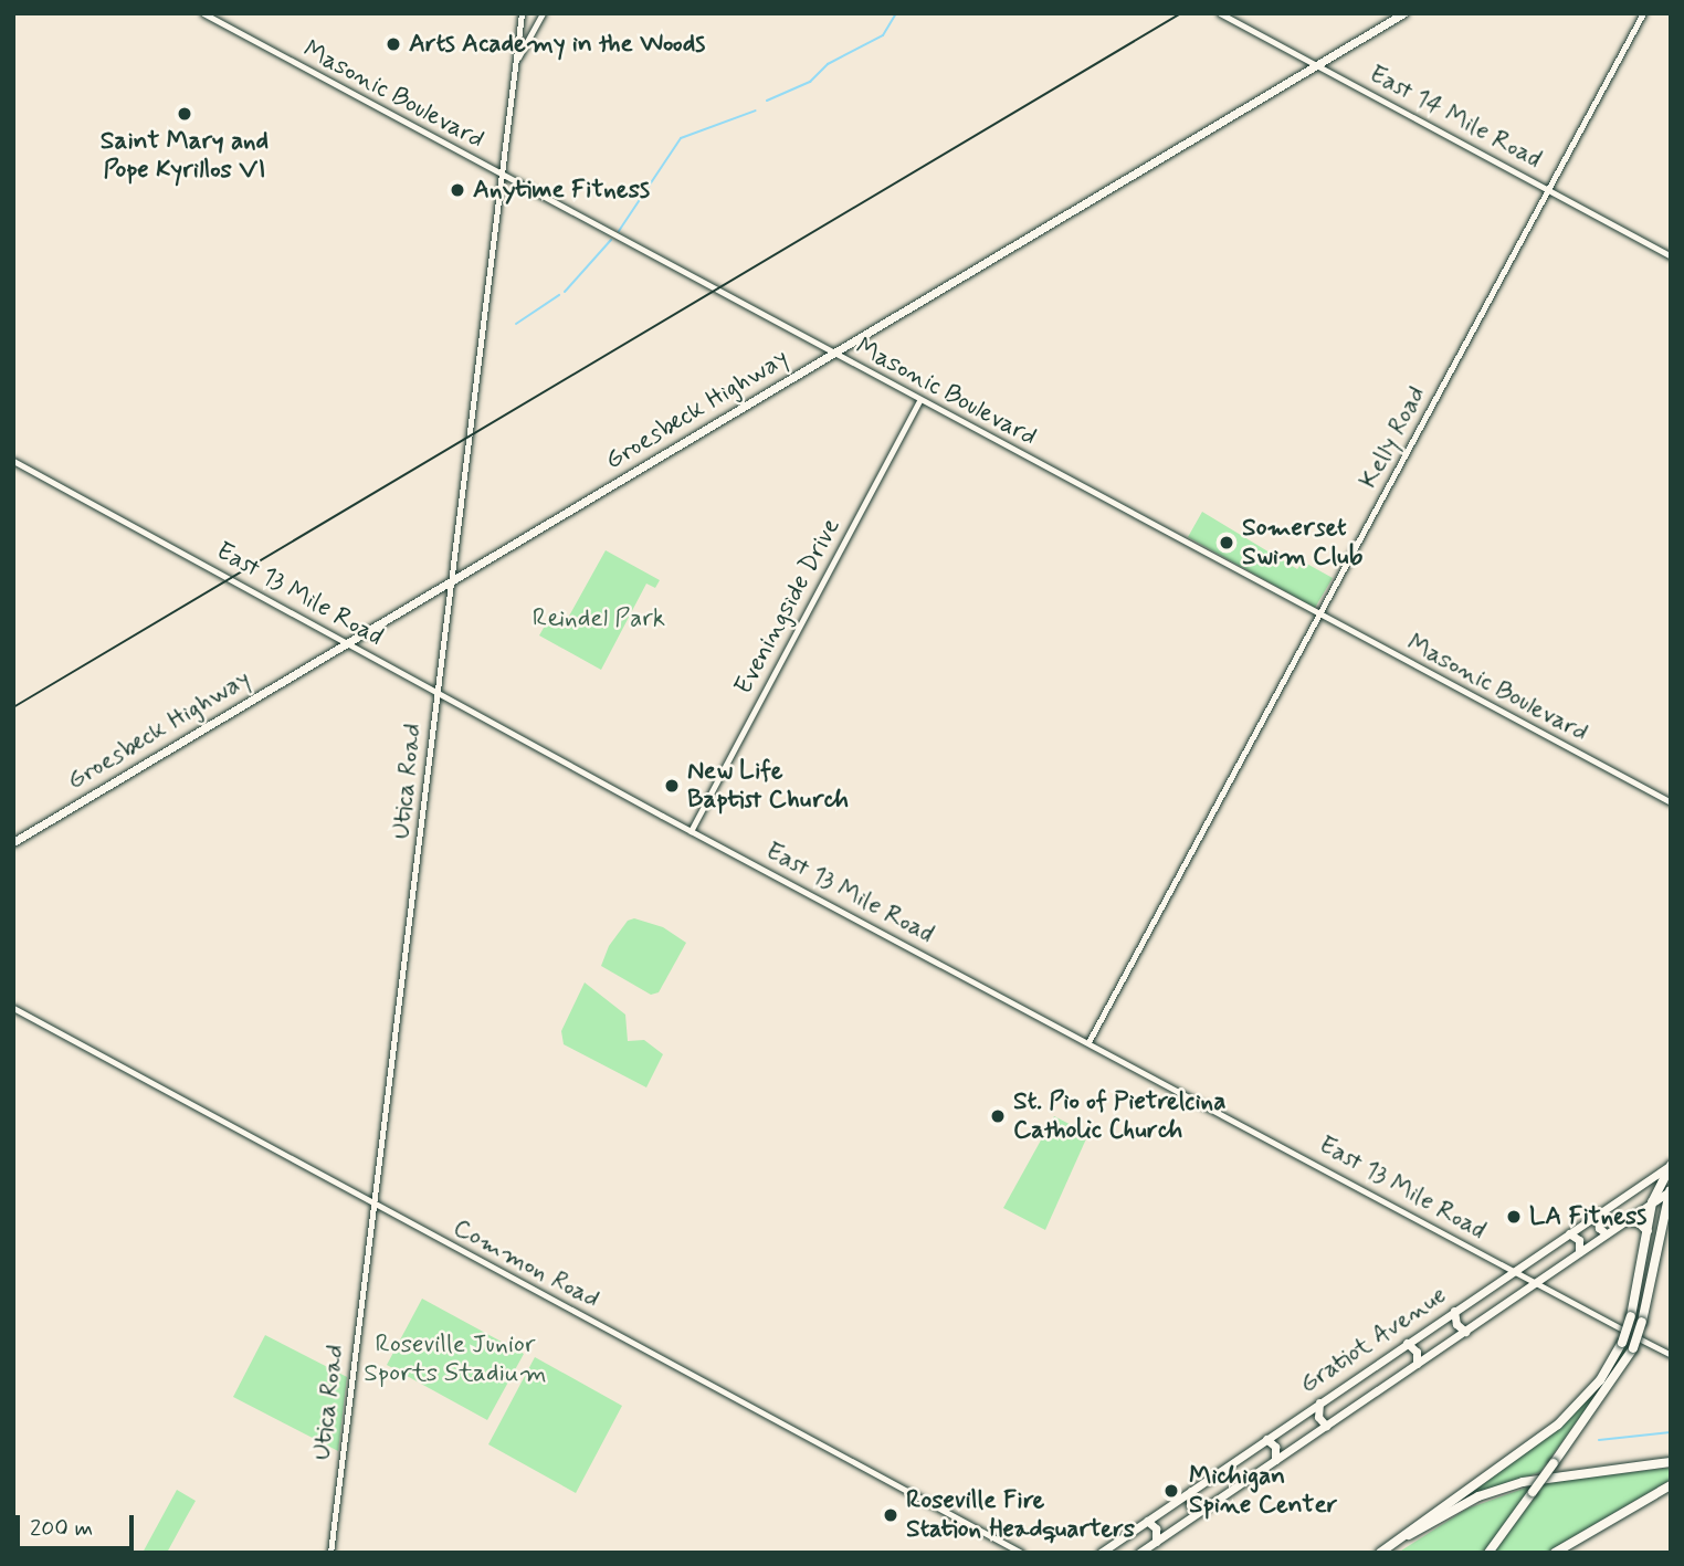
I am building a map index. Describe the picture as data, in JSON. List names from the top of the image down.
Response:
{
  "streets": {
    "main road": ["Groesbeck Highway", "Gratiot Avenue"],
    "street": [
      "Masonic Boulevard",
      "East 14 Mile Road",
      "Kelly Road",
      "East 13 Mile Road",
      "Eveningside Drive",
      "Utica Road",
      "Common Road"
    ]
  },
  "crossings": [
    ["Masonic Boulevard", "Groesbeck Highway"],
    ["Masonic Boulevard", "Kelly Road"],
    ["Masonic Boulevard", "Eveningside Drive"],
    ["Masonic Boulevard", "Utica Road"],
    ["East 14 Mile Road", "Groesbeck Highway"],
    ["East 14 Mile Road", "Kelly Road"],
    ["Groesbeck Highway", "East 13 Mile Road"],
    ["Groesbeck Highway", "Utica Road"],
    ["Kelly Road", "East 13 Mile Road"],
    ["East 13 Mile Road", "Eveningside Drive"],
    ["East 13 Mile Road", "Utica Road"],
    ["East 13 Mile Road", "Gratiot Avenue"],
    ["Utica Road", "Common Road"]
  ],
  "parks": ["Reindel Park", "Roseville Junior Sports Stadium"],
  "places": [
    "Arts Academy in the Woods",
    "Saint Mary and Pope Kyrillos VI",
    "Anytime Fitness",
    "Somerset Swim Club",
    "New Life Baptist Church",
    "St. Pio of Pietrelcina Catholic Church",
    "LA Fitness",
    "Michigan Spine Center",
    "Roseville Fire Station Headquarters"
  ],
  "scale_bar": "200 m"
}
